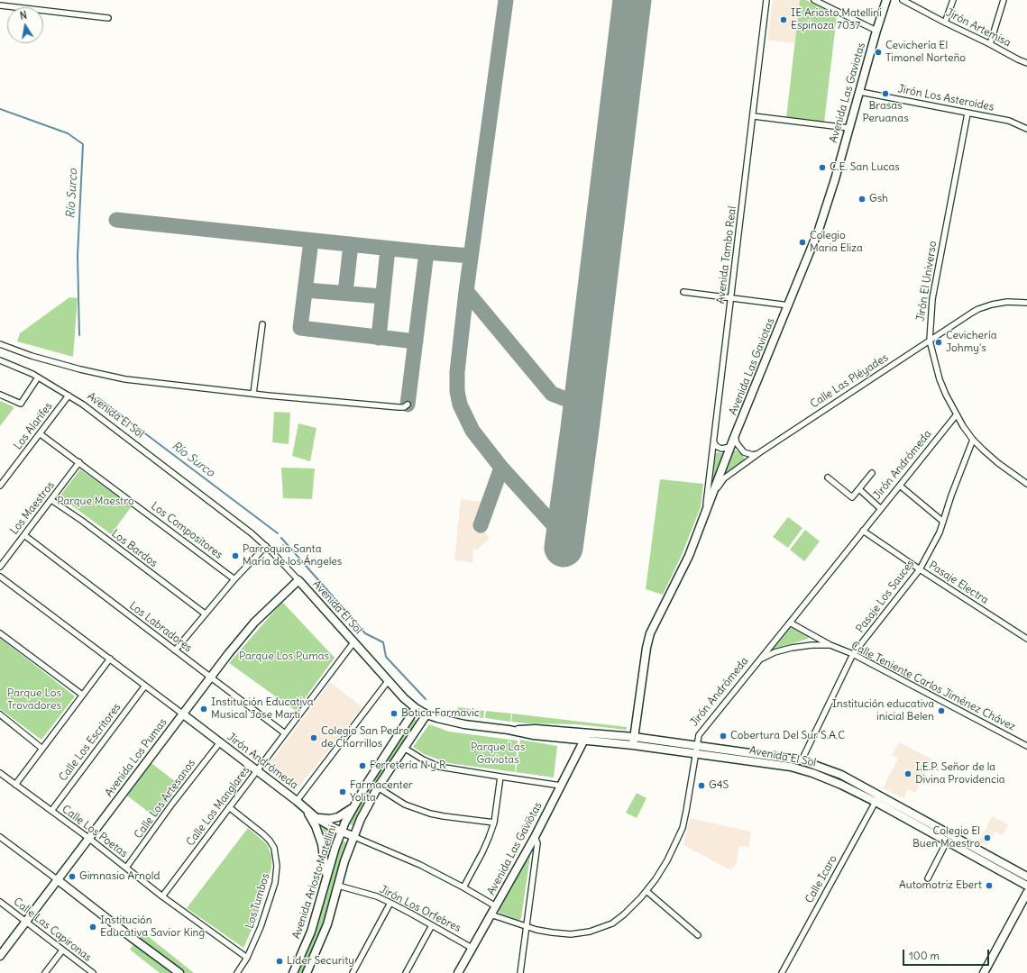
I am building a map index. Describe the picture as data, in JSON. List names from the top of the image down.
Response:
{
  "streets": {
    "street": [
      "Jirón Artemisa",
      "Avenida Las Gaviotas",
      "Jirón Los Asteroides",
      "Avenida Tambo Real",
      "Jirón El Universo",
      "Calle Las Pléyades",
      "Avenida El Sol",
      "Los Alarifes",
      "Jirón Andrómeda",
      "Los Maestros",
      "Los Compositores",
      "Los Bardos",
      "Pasaje Electra",
      "Pasaje Los Sauces",
      "Los Labradores",
      "Calle Teniente Carlos Jiménez Chávez",
      "Calle Los Escritores",
      "Avenida Los Pumas",
      "Calle Los Artesanos",
      "Calle Los Manglares",
      "Calle Los Poetas",
      "Calle Icaro",
      "Avenida Ariosto Matellini",
      "Los Tumbos",
      "Jirón Los Orfebres",
      "Calle Las Capironas"
    ]
  },
  "crossings": [
    ["Avenida Las Gaviotas", "Jirón Los Asteroides"],
    ["Avenida Las Gaviotas", "Avenida Tambo Real"],
    ["Avenida Las Gaviotas", "Calle Las Pléyades"],
    ["Avenida Las Gaviotas", "Avenida El Sol"],
    ["Avenida Las Gaviotas", "Jirón Andrómeda"],
    ["Avenida Las Gaviotas", "Jirón Los Orfebres"],
    ["Jirón Los Asteroides", "Jirón El Universo"],
    ["Avenida Tambo Real", "Calle Las Pléyades"],
    ["Jirón El Universo", "Calle Las Pléyades"],
    ["Jirón El Universo", "Jirón Andrómeda"],
    ["Jirón El Universo", "Pasaje Los Sauces"],
    ["Avenida El Sol", "Los Alarifes"],
    ["Avenida El Sol", "Jirón Andrómeda"],
    ["Avenida El Sol", "Pasaje Los Sauces"],
    ["Avenida El Sol", "Avenida Los Pumas"],
    ["Avenida El Sol", "Calle Los Manglares"],
    ["Avenida El Sol", "Calle Icaro"],
    ["Avenida El Sol", "Avenida Ariosto Matellini"],
    ["Los Alarifes", "Los Compositores"],
    ["Jirón Andrómeda", "Pasaje Electra"],
    ["Jirón Andrómeda", "Calle Teniente Carlos Jiménez Chávez"],
    ["Jirón Andrómeda", "Calle Los Escritores"],
    ["Jirón Andrómeda", "Avenida Los Pumas"],
    ["Jirón Andrómeda", "Calle Los Artesanos"],
    ["Jirón Andrómeda", "Calle Los Manglares"],
    ["Jirón Andrómeda", "Avenida Ariosto Matellini"],
    ["Los Maestros", "Los Compositores"],
    ["Los Maestros", "Los Bardos"],
    ["Los Maestros", "Los Labradores"],
    ["Pasaje Electra", "Pasaje Los Sauces"],
    ["Pasaje Los Sauces", "Calle Teniente Carlos Jiménez Chávez"],
    ["Los Labradores", "Avenida Los Pumas"],
    ["Los Labradores", "Calle Los Manglares"],
    ["Calle Los Escritores", "Calle Los Poetas"],
    ["Avenida Los Pumas", "Calle Los Poetas"],
    ["Avenida Los Pumas", "Calle Las Capironas"],
    ["Calle Los Artesanos", "Calle Los Poetas"],
    ["Calle Los Manglares", "Calle Los Poetas"],
    ["Calle Los Manglares", "Los Tumbos"],
    ["Calle Los Poetas", "Los Tumbos"],
    ["Avenida Ariosto Matellini", "Jirón Los Orfebres"]
  ],
  "water": ["Río Surco"],
  "parks": [
    "Parque Maestro",
    "Parque Los Pumas",
    "Parque Los Trovadores",
    "Parque Las Gaviotas"
  ],
  "places": [
    "IE Ariosto Matellini Espinoza 7037",
    "Cevichería El Timonel Norteño",
    "Brasas Peruanas",
    "C.E. San Lucas",
    "Gsh",
    "Colegio Maria Eliza",
    "Cevichería Johmy's",
    "Parroquia Santa María de los Ángeles",
    "Institución Educativa Musical Jose Marti",
    "Institución educativa inicial Belen",
    "Botica Farmavic",
    "Cobertura Del Sur S.A.C",
    "Colegio San Pedro de Chorrillos",
    "Ferretería N y R",
    "I.E.P. Señor de la Divina Providencia",
    "G4S",
    "Farmacenter Yolita",
    "Colegio El Buen Maestro",
    "Gimnasio Arnold",
    "Automotriz Ebert",
    "Institución Educativa Savior King",
    "Lider Security"
  ],
  "scale_bar": "100 m",
  "north": "top"
}
